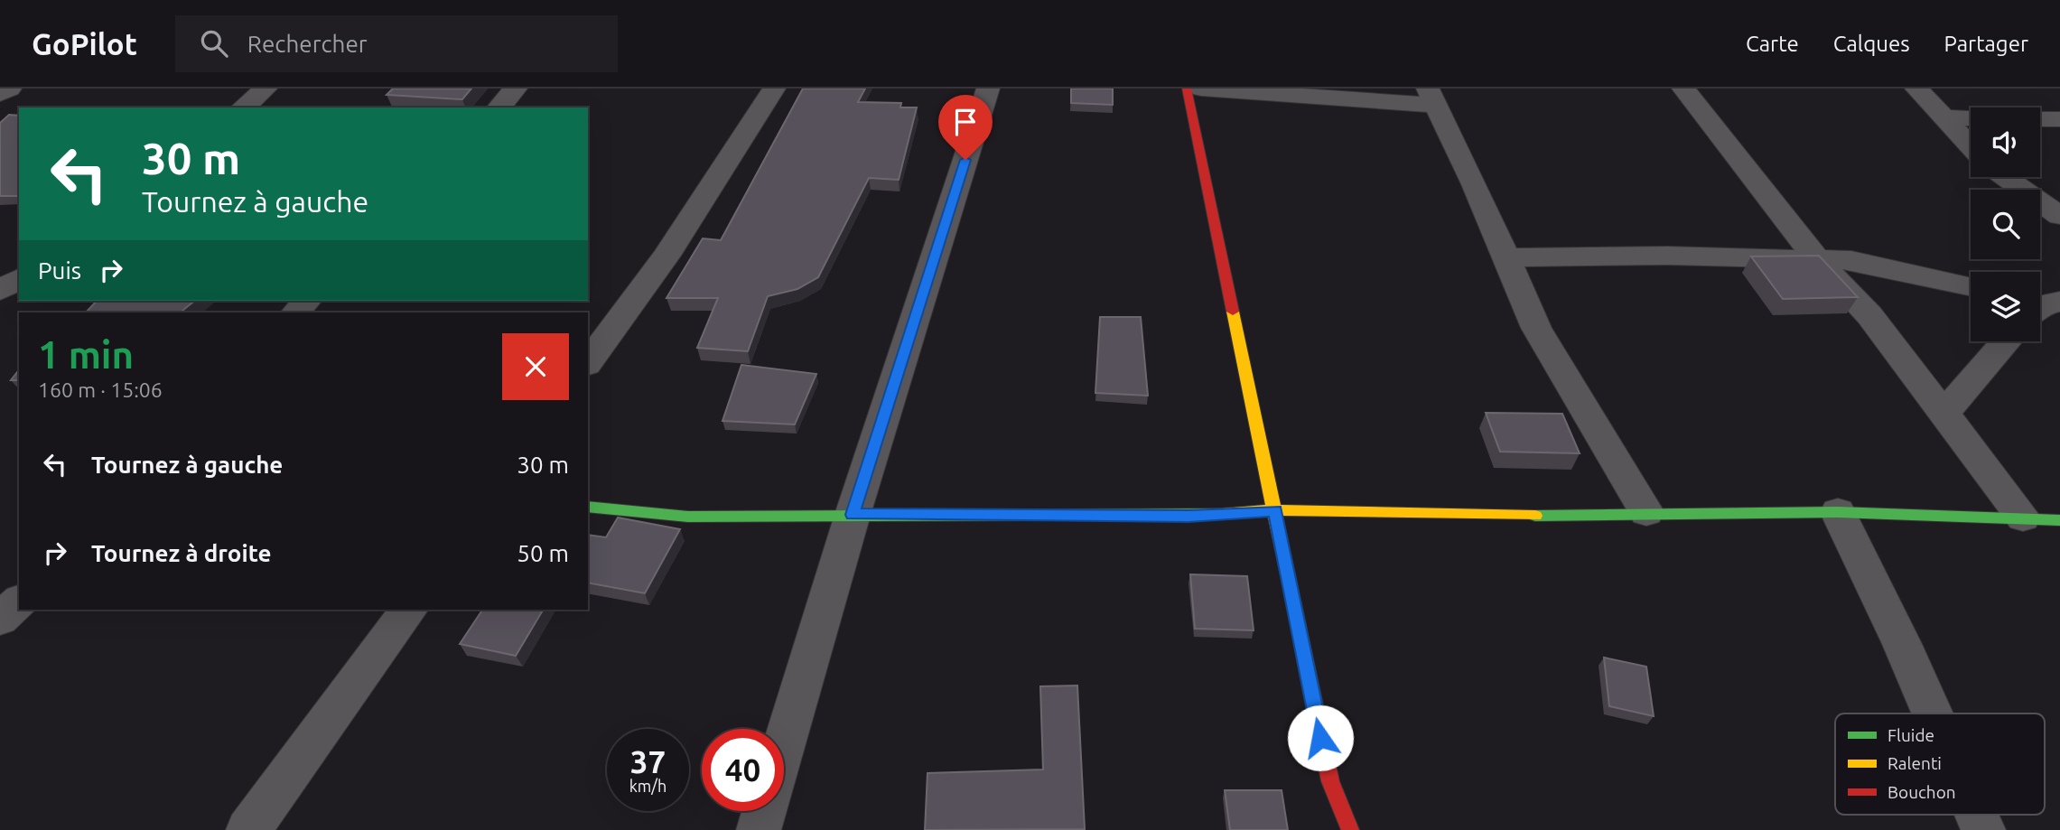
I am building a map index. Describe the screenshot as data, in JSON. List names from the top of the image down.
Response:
{
  "legend": ["Fluide", "Ralenti", "Bouchon"],
  "page": {
    "header": "GoPilot",
    "search": "Rechercher",
    "nav": ["Carte", "Calques", "Partager"],
    "turn": ["30 m", "Tournez à gauche"],
    "then": "Puis",
    "heading": ["1 min", "160 m · 15:06"],
    "list": [
      {
        "name": "Tournez à gauche",
        "value": "30 m"
      },
      {
        "name": "Tournez à droite",
        "value": "50 m"
      }
    ],
    "speed": "37 km/h",
    "limit": "40"
  }
}
